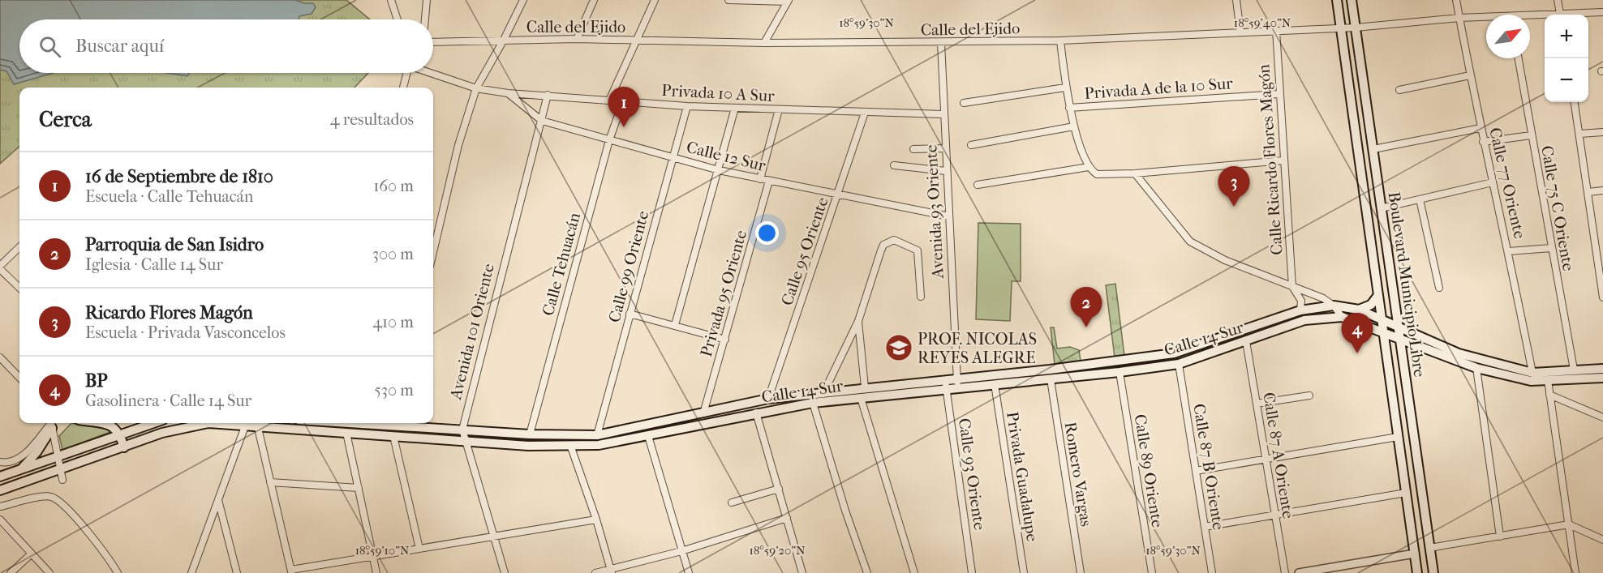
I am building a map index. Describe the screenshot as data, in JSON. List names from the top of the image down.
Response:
{
  "streets": {
    "main road": ["Boulevard Municipio Libre", "Calle 14 Sur"],
    "street": [
      "Calle del Ejido",
      "Privada A de la 10 Sur",
      "Privada 10 A Sur",
      "Calle 12 Sur",
      "Calle Ricardo Flores Magón",
      "Calle 77 Oriente",
      "Calle 75 C Oriente",
      "Avenida 93 Oriente",
      "Calle 95 Oriente",
      "Calle Tehuacán",
      "Calle 99 Oriente",
      "Privada 95 Oriente",
      "Avenida 101 Oriente",
      "Calle 87 A Oriente",
      "Calle 87 B Oriente",
      "Calle 89 Oriente",
      "Calle 93 Oriente",
      "Romero Vargas",
      "Privada Guadalupe"
    ]
  },
  "crossings": [
    ["Calle del Ejido", "Calle Ricardo Flores Magón"],
    ["Calle del Ejido", "Calle 77 Oriente"],
    ["Calle del Ejido", "Avenida 93 Oriente"],
    ["Calle del Ejido", "Boulevard Municipio Libre"],
    ["Privada A de la 10 Sur", "Calle Ricardo Flores Magón"],
    ["Privada 10 A Sur", "Calle 12 Sur"],
    ["Privada 10 A Sur", "Avenida 93 Oriente"],
    ["Privada 10 A Sur", "Calle 95 Oriente"],
    ["Privada 10 A Sur", "Calle Tehuacán"],
    ["Privada 10 A Sur", "Calle 99 Oriente"],
    ["Privada 10 A Sur", "Avenida 101 Oriente"],
    ["Calle 12 Sur", "Avenida 93 Oriente"],
    ["Calle 12 Sur", "Calle 95 Oriente"],
    ["Calle 12 Sur", "Calle Tehuacán"],
    ["Calle 12 Sur", "Calle 99 Oriente"],
    ["Calle 12 Sur", "Privada 95 Oriente"],
    ["Calle 12 Sur", "Avenida 101 Oriente"],
    ["Calle Ricardo Flores Magón", "Calle 14 Sur"],
    ["Calle 77 Oriente", "Calle 14 Sur"],
    ["Calle 75 C Oriente", "Calle 14 Sur"],
    ["Avenida 93 Oriente", "Calle 14 Sur"],
    ["Calle 95 Oriente", "Calle 14 Sur"],
    ["Calle Tehuacán", "Calle 14 Sur"],
    ["Calle 99 Oriente", "Calle 14 Sur"],
    ["Boulevard Municipio Libre", "Calle 14 Sur"],
    ["Privada 95 Oriente", "Calle 14 Sur"],
    ["Avenida 101 Oriente", "Calle 14 Sur"],
    ["Calle 14 Sur", "Calle 87 A Oriente"],
    ["Calle 14 Sur", "Calle 87 B Oriente"],
    ["Calle 14 Sur", "Calle 89 Oriente"],
    ["Calle 14 Sur", "Calle 93 Oriente"],
    ["Calle 14 Sur", "Romero Vargas"],
    ["Calle 14 Sur", "Privada Guadalupe"]
  ],
  "places": {
    "school or university": ["PROF. NICOLAS REYES ALEGRE"]
  },
  "north": "top right",
  "page": {
    "map_buttons": ["+", "−"],
    "search": "Buscar aquí",
    "pins": [
      "1",
      "3",
      "2",
      "4"
    ],
    "heading": ["Cerca", "4 resultados"],
    "list": [
      {
        "mark": "1",
        "name": "16 de Septiembre de 1810",
        "note": "Escuela · Calle Tehuacán",
        "value": "160 m"
      },
      {
        "mark": "2",
        "name": "Parroquia de San Isidro",
        "note": "Iglesia · Calle 14 Sur",
        "value": "300 m"
      },
      {
        "mark": "3",
        "name": "Ricardo Flores Magón",
        "note": "Escuela · Privada Vasconcelos",
        "value": "410 m"
      },
      {
        "mark": "4",
        "name": "BP",
        "note": "Gasolinera · Calle 14 Sur",
        "value": "530 m"
      }
    ]
  },
  "coordinates": [
    "18°59'40\"N",
    "18°59'30\"N",
    "18°59'10\"N",
    "18°59'20\"N"
  ]
}
